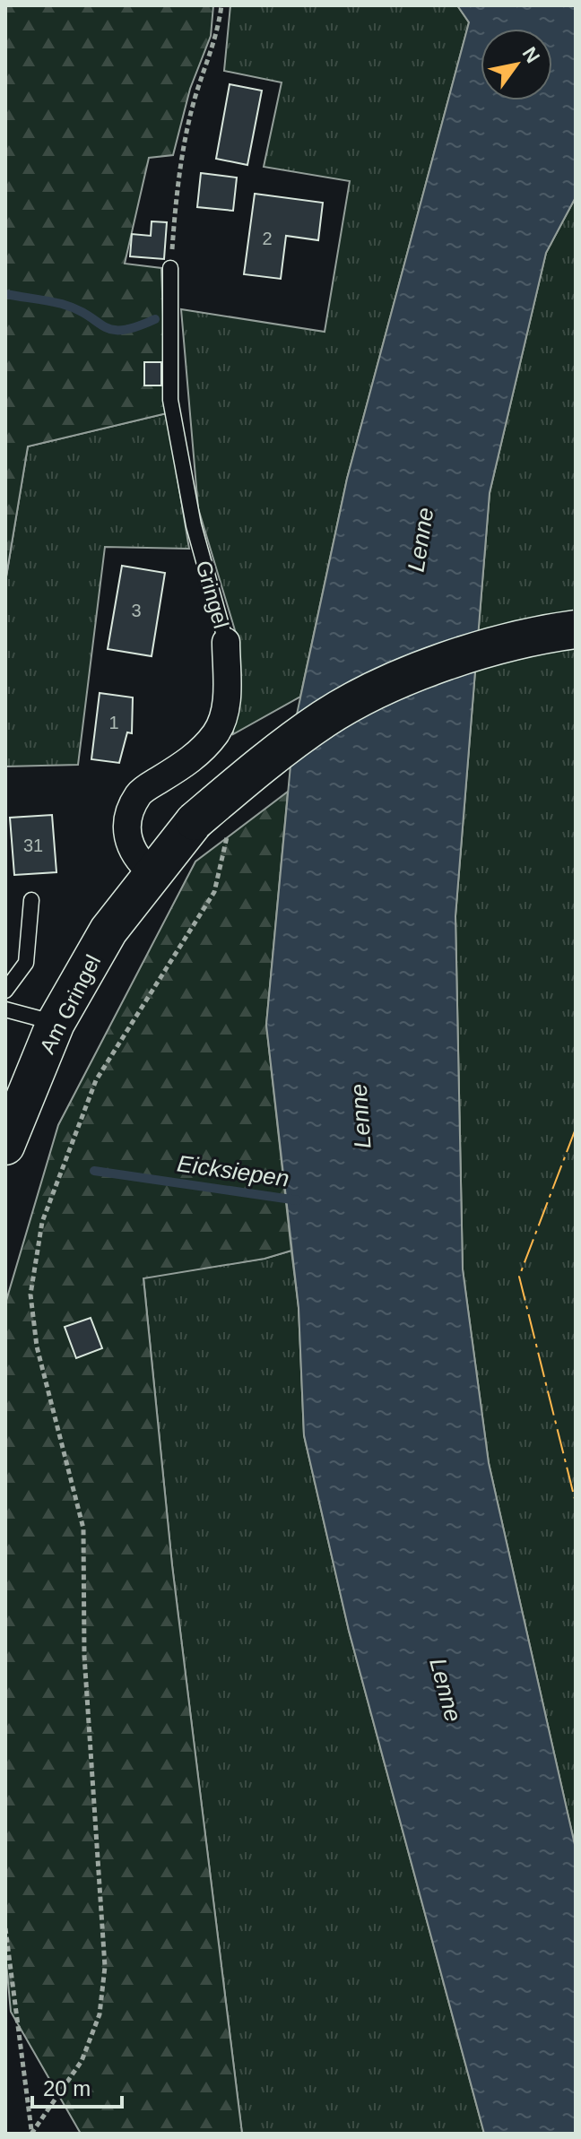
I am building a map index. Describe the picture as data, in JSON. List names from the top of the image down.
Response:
{
  "streets": {
    "street": ["Gringel", "Am Gringel"]
  },
  "crossings": [
    ["Gringel", "Am Gringel"]
  ],
  "water": ["Lenne", "Eicksiepen"],
  "house_numbers": [
    "2",
    "3",
    "1",
    "31"
  ],
  "scale_bar": "20 m",
  "north": "top right"
}
